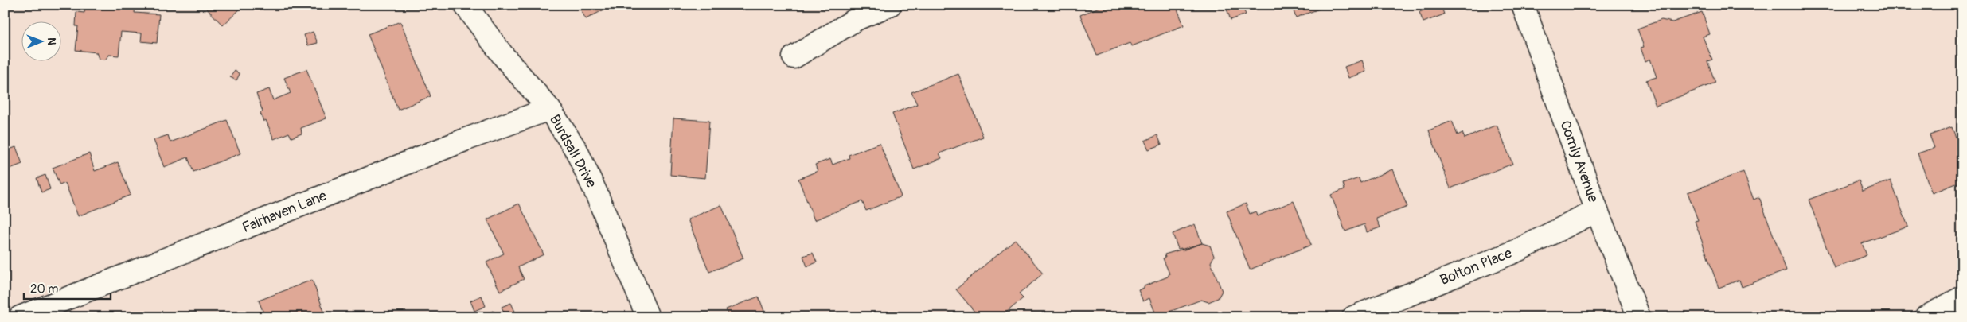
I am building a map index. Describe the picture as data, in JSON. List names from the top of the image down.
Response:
{
  "streets": {
    "street": [
      "Burdsall Drive",
      "Comly Avenue",
      "Fairhaven Lane",
      "Bolton Place"
    ]
  },
  "crossings": [
    ["Burdsall Drive", "Fairhaven Lane"],
    ["Comly Avenue", "Bolton Place"]
  ],
  "scale_bar": "20 m",
  "north": "right"
}
